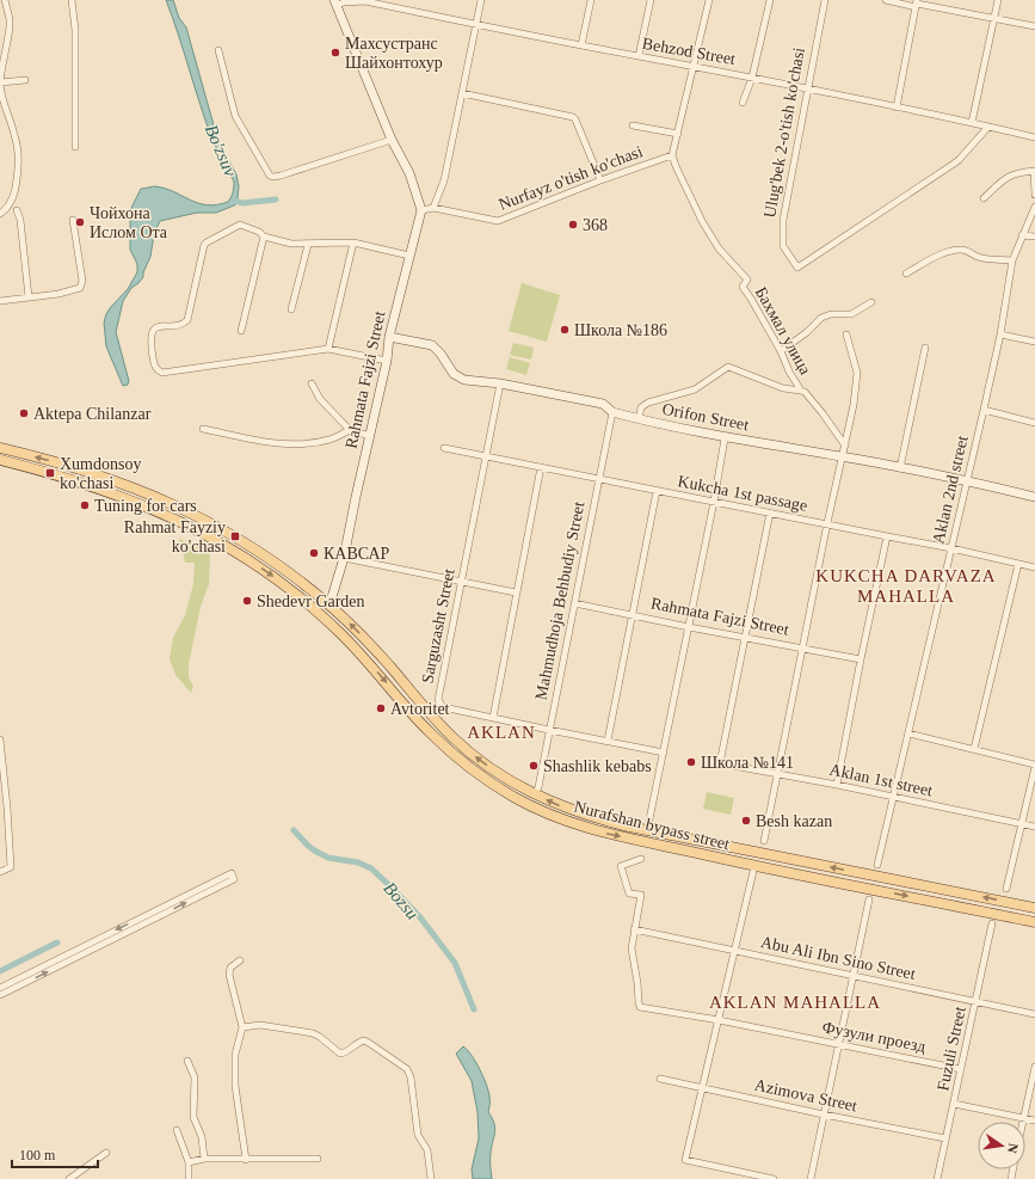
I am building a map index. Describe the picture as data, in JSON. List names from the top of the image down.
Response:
{
  "streets": {
    "main road": ["Nurafshan bypass street"],
    "street": [
      "Behzod Street",
      "Ulug'bek 2-o'tish ko'chasi",
      "Nurfayz o'tish ko'chasi",
      "Бахмал улица",
      "Rahmata Fajzi Street",
      "Orifon Street",
      "Аklаn 2nd street",
      "Kukcha 1st passage",
      "Mahmudhoja Behbudiy Street",
      "Sarguzasht Street",
      "Aklan 1st street",
      "Abu Ali Ibn Sino Street",
      "Фузули проезд",
      "Fuzuli Street",
      "Azimova Street"
    ]
  },
  "crossings": [
    ["Behzod Street", "Ulug'bek 2-o'tish ko'chasi"],
    ["Nurfayz o'tish ko'chasi", "Бахмал улица"],
    ["Nurfayz o'tish ko'chasi", "Rahmata Fajzi Street"],
    ["Бахмал улица", "Orifon Street"],
    ["Rahmata Fajzi Street", "Orifon Street"],
    ["Rahmata Fajzi Street", "Mahmudhoja Behbudiy Street"],
    ["Rahmata Fajzi Street", "Aklan 1st street"],
    ["Rahmata Fajzi Street", "Nurafshan bypass street"],
    ["Orifon Street", "Аklаn 2nd street"],
    ["Orifon Street", "Mahmudhoja Behbudiy Street"],
    ["Orifon Street", "Sarguzasht Street"],
    ["Аklаn 2nd street", "Kukcha 1st passage"],
    ["Аklаn 2nd street", "Aklan 1st street"],
    ["Kukcha 1st passage", "Mahmudhoja Behbudiy Street"],
    ["Kukcha 1st passage", "Sarguzasht Street"],
    ["Mahmudhoja Behbudiy Street", "Sarguzasht Street"],
    ["Mahmudhoja Behbudiy Street", "Nurafshan bypass street"],
    ["Abu Ali Ibn Sino Street", "Фузули проезд"],
    ["Abu Ali Ibn Sino Street", "Fuzuli Street"],
    ["Фузули проезд", "Fuzuli Street"],
    ["Fuzuli Street", "Azimova Street"]
  ],
  "districts": ["KUKCHA DARVAZA MAHALLA", "AKLAN", "AKLAN MAHALLA"],
  "water": ["Bo'zsuv", "Bozsu"],
  "places": {
    "other": [
      "Махсустранс Шайхонтохур",
      "Чойхона Ислом Ота",
      "368",
      "Школа №186",
      "Aktepa Chilanzar",
      "Tuning for cars",
      "КАВСАР",
      "Shedevr Garden",
      "Avtoritet",
      "Школа №141",
      "Shashlik kebabs",
      "Besh kazan"
    ],
    "transit": ["Xumdonsoy ko'chasi", "Rahmat Fayziy ko'chasi"]
  },
  "scale_bar": "100 m",
  "north": "right"
}
